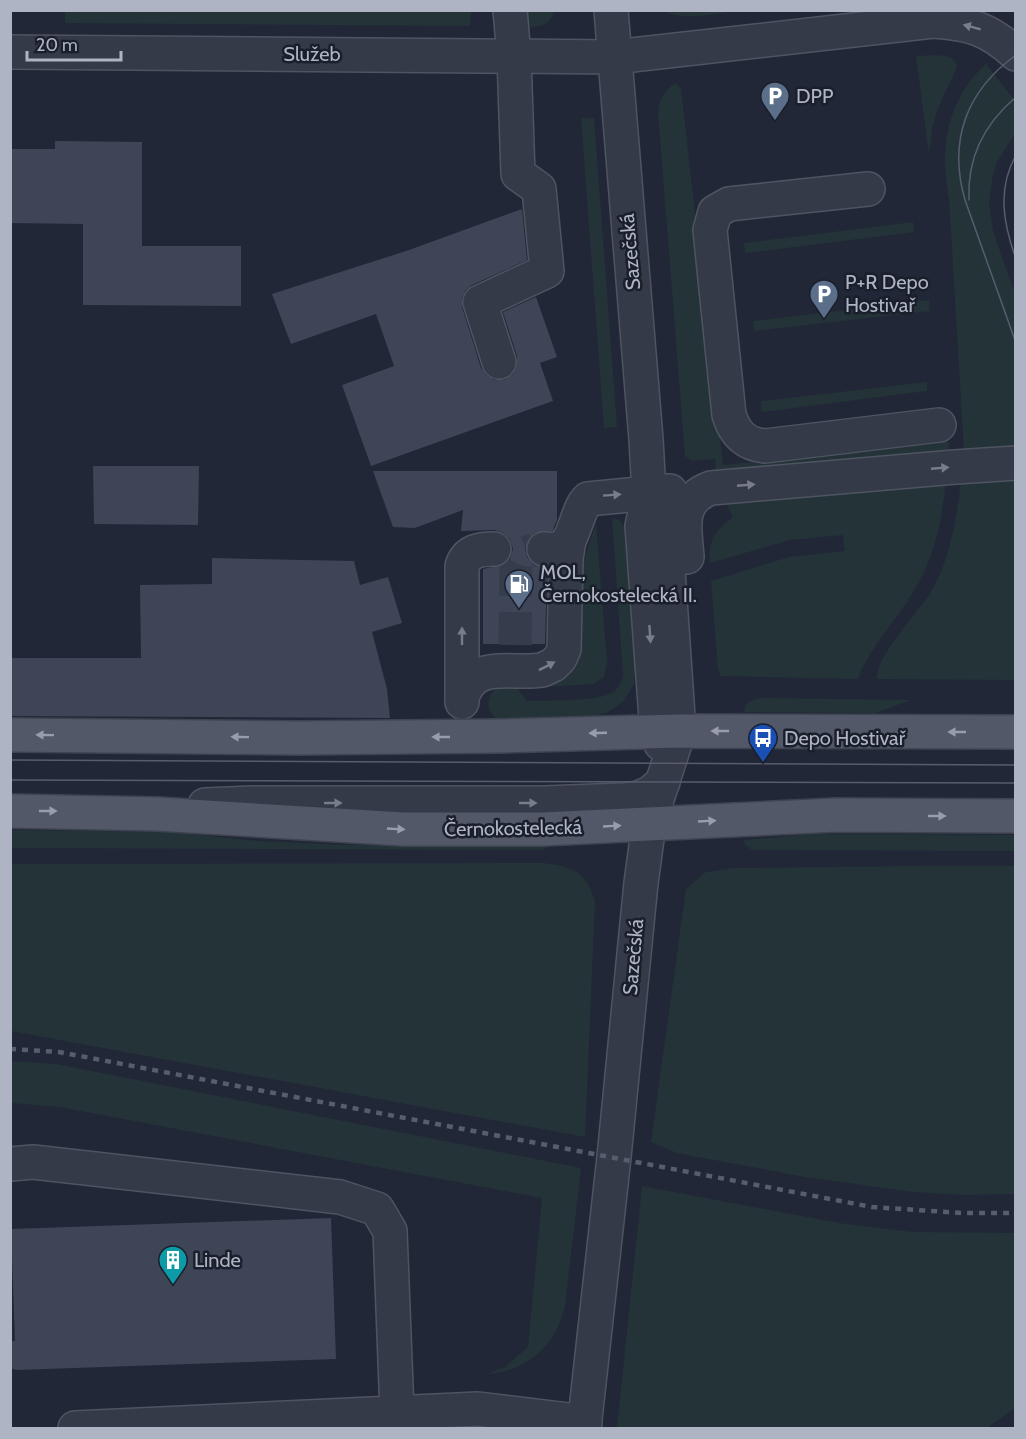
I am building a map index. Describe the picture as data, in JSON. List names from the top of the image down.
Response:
{
  "streets": {
    "main road": ["Černokostelecká"],
    "street": ["Služeb", "Sazečská"]
  },
  "crossings": [
    ["Služeb", "Sazečská"],
    ["Sazečská", "Černokostelecká"]
  ],
  "places": {
    "parking": ["DPP", "P+R Depo Hostivař"],
    "fuel station": ["MOL, Černokostelecká II."],
    "bus stop": ["Depo Hostivař"],
    "building": ["Linde"]
  },
  "scale_bar": "20 m"
}
